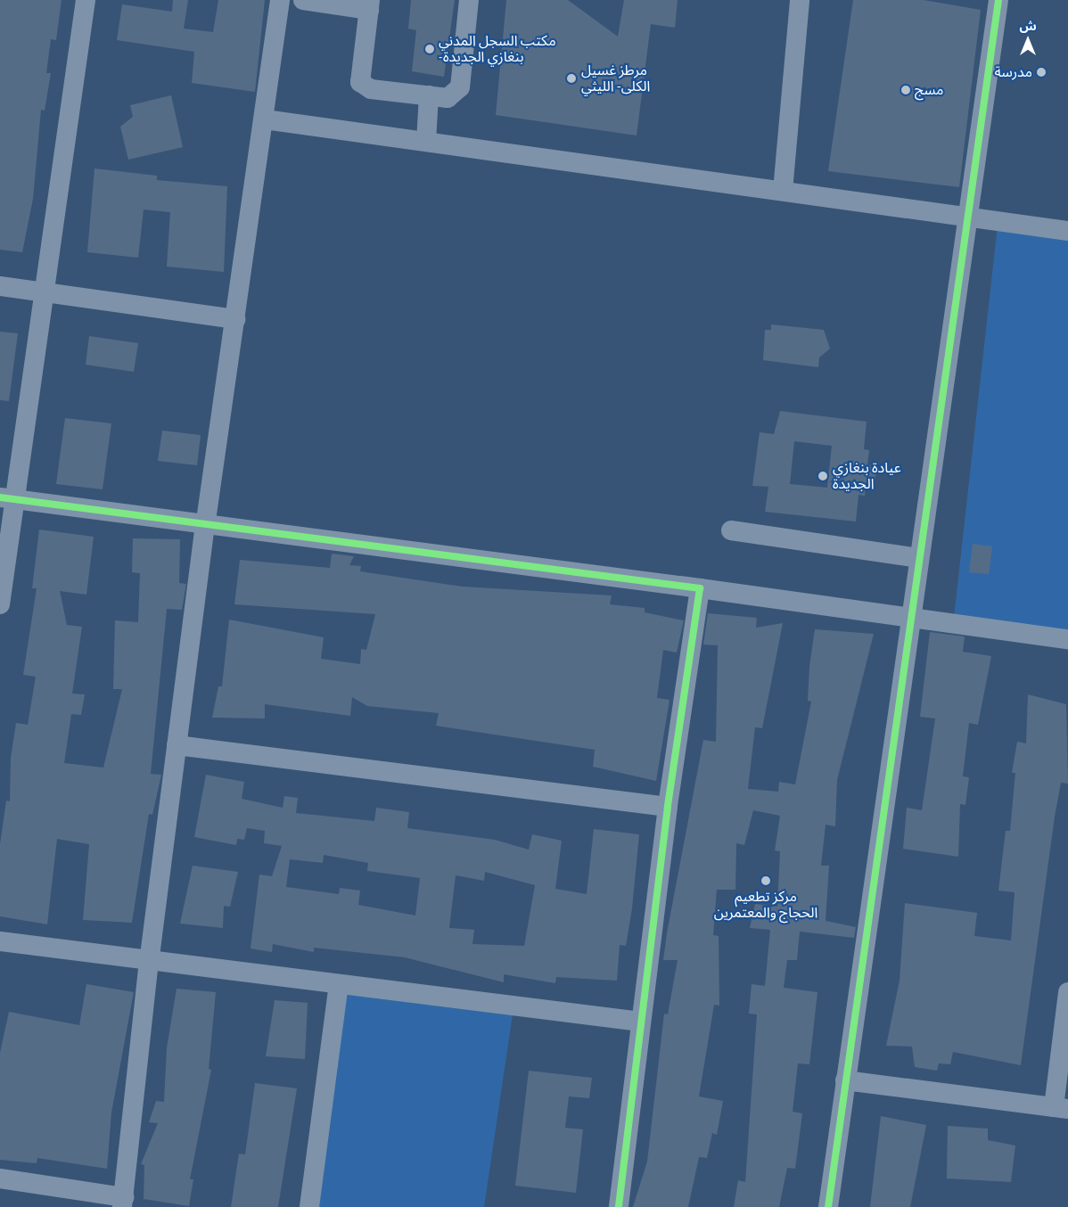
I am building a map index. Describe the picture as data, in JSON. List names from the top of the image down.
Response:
{
  "places": [
    "مكتب السجل المدني -بنغازي الجديدة",
    "مدرسة",
    "مرطز غسيل الكلى- الليثي",
    "مسج",
    "عيادة بنغازي الجديدة",
    "مركز تطعيم الحجاج والمعتمرين"
  ],
  "north": "top"
}
